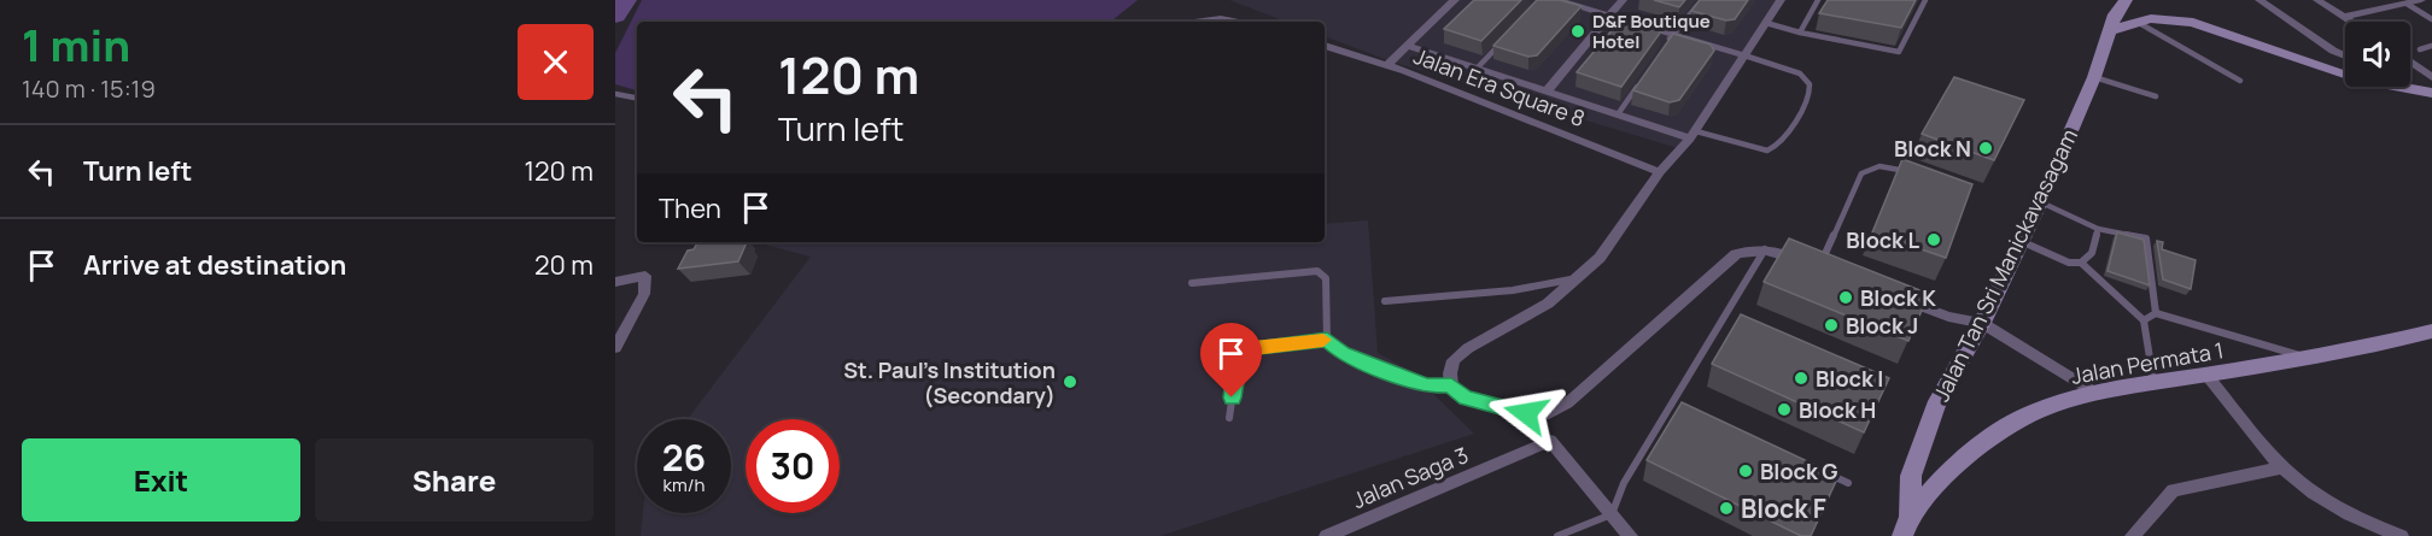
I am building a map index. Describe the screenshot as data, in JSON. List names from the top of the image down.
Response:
{
  "streets": {
    "main road": ["Jalan Tan Sri Manickavasagam", "Jalan Permata 1"],
    "street": ["Jalan Era Square 8", "Jalan Saga 3"]
  },
  "crossings": [
    ["Jalan Tan Sri Manickavasagam", "Jalan Permata 1"]
  ],
  "places": [
    "D&F Boutique Hotel",
    "Block N",
    "Block L",
    "Block K",
    "Block J",
    "Block I",
    "St. Paul's Institution (Secondary)",
    "Block H",
    "Block G",
    "Block F"
  ],
  "page": {
    "heading": ["1 min", "140 m · 15:19"],
    "turn": ["120 m", "Turn left"],
    "list": [
      {
        "name": "Turn left",
        "value": "120 m"
      },
      {
        "name": "Arrive at destination",
        "value": "20 m"
      }
    ],
    "then": "Then",
    "speed": "26 km/h",
    "limit": "30",
    "buttons": ["Exit", "Share"]
  }
}
